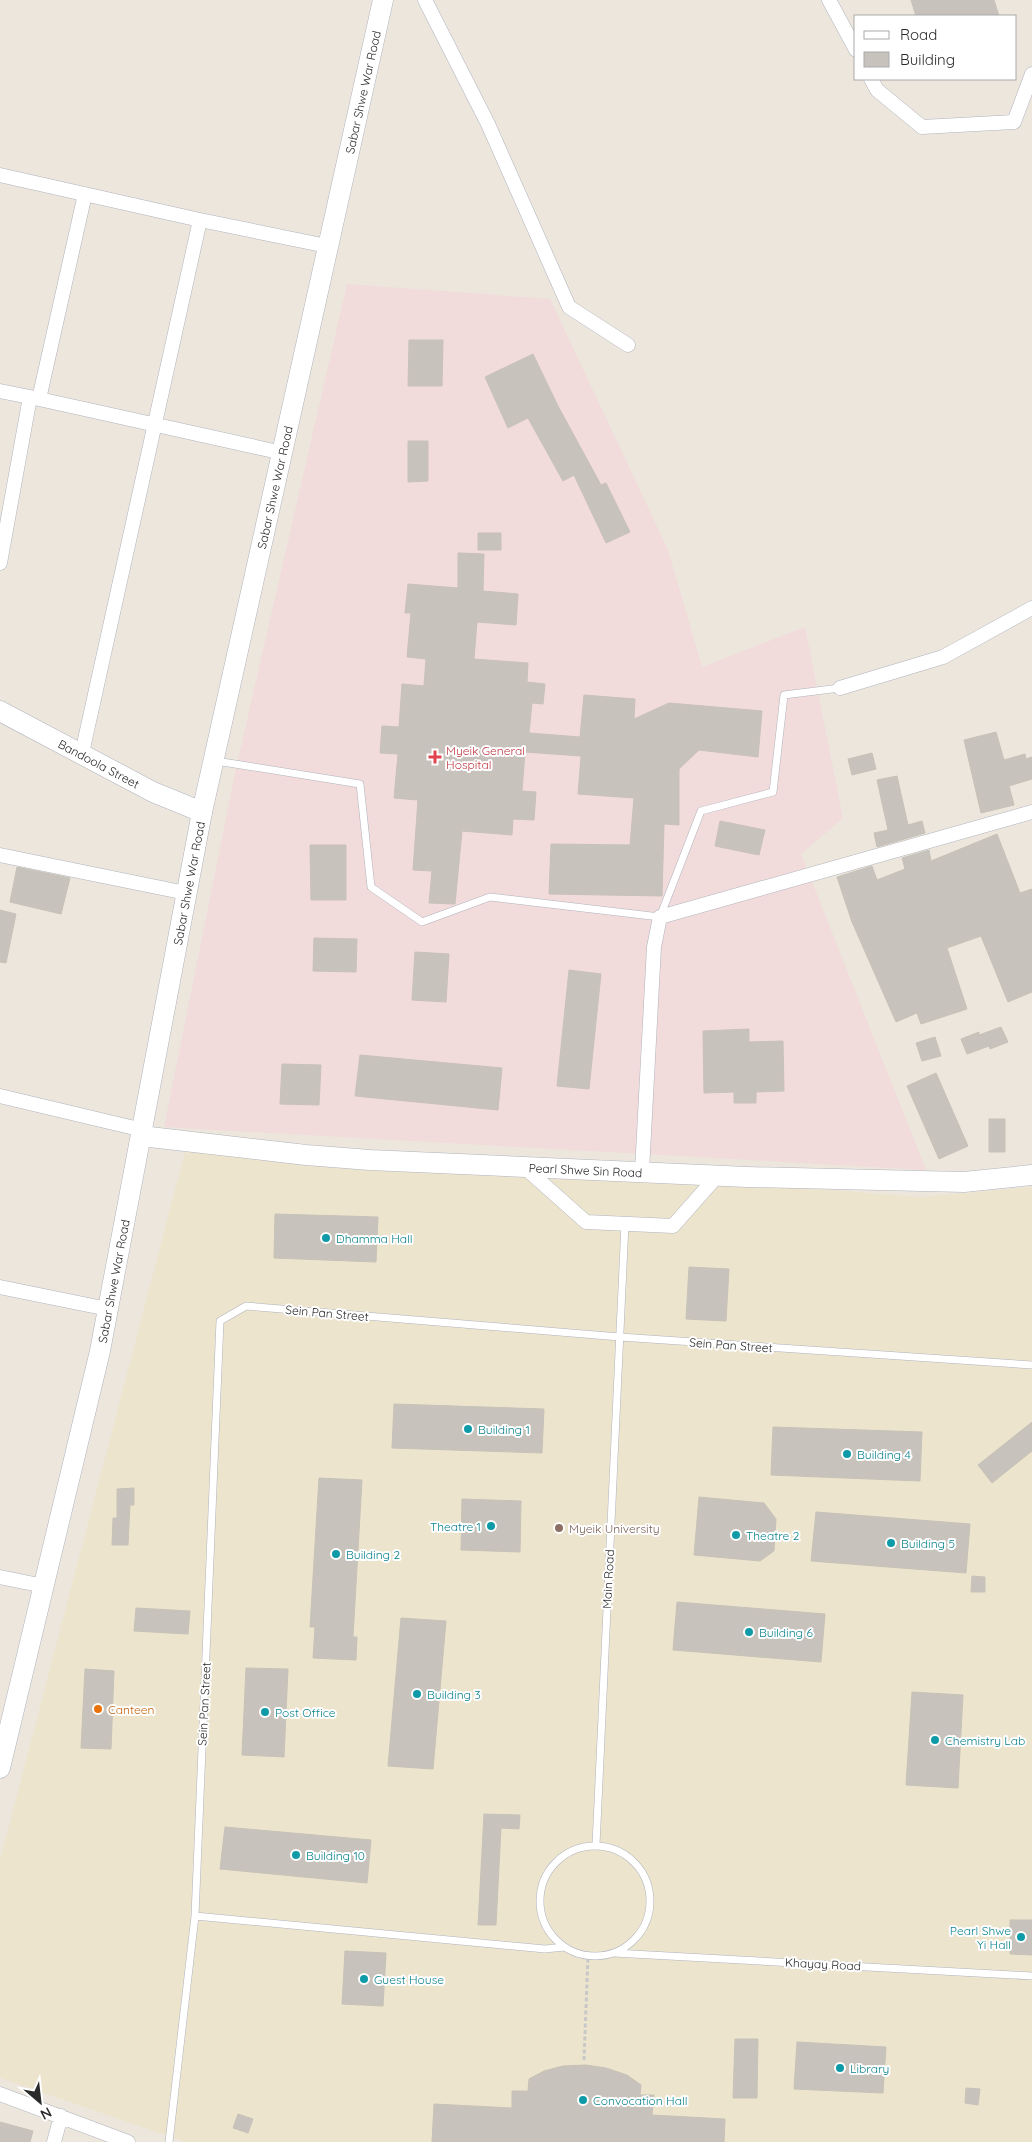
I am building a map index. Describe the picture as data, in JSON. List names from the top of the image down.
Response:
{
  "streets": {
    "main road": ["Sabar Shwe War Road", "Bandoola Street", "Pearl Shwe Sin Road"],
    "lane": ["Sein Pan Street", "Main Road", "Khayay Road"]
  },
  "crossings": [
    ["Sabar Shwe War Road", "Bandoola Street"],
    ["Sabar Shwe War Road", "Pearl Shwe Sin Road"],
    ["Sein Pan Street", "Main Road"],
    ["Main Road", "Khayay Road"]
  ],
  "places": {
    "health": ["Myeik General Hospital"],
    "other": [
      "Dhamma Hall",
      "Building 1",
      "Building 4",
      "Theatre 1",
      "Myeik University",
      "Theatre 2",
      "Building 5",
      "Building 2",
      "Building 6",
      "Building 3",
      "Canteen",
      "Post Office",
      "Chemistry Lab",
      "Building 10",
      "Pearl Shwe Yi Hall",
      "Guest House",
      "Library",
      "Convocation Hall"
    ]
  },
  "legend": ["Road", "Building"],
  "north": "bottom right"
}
